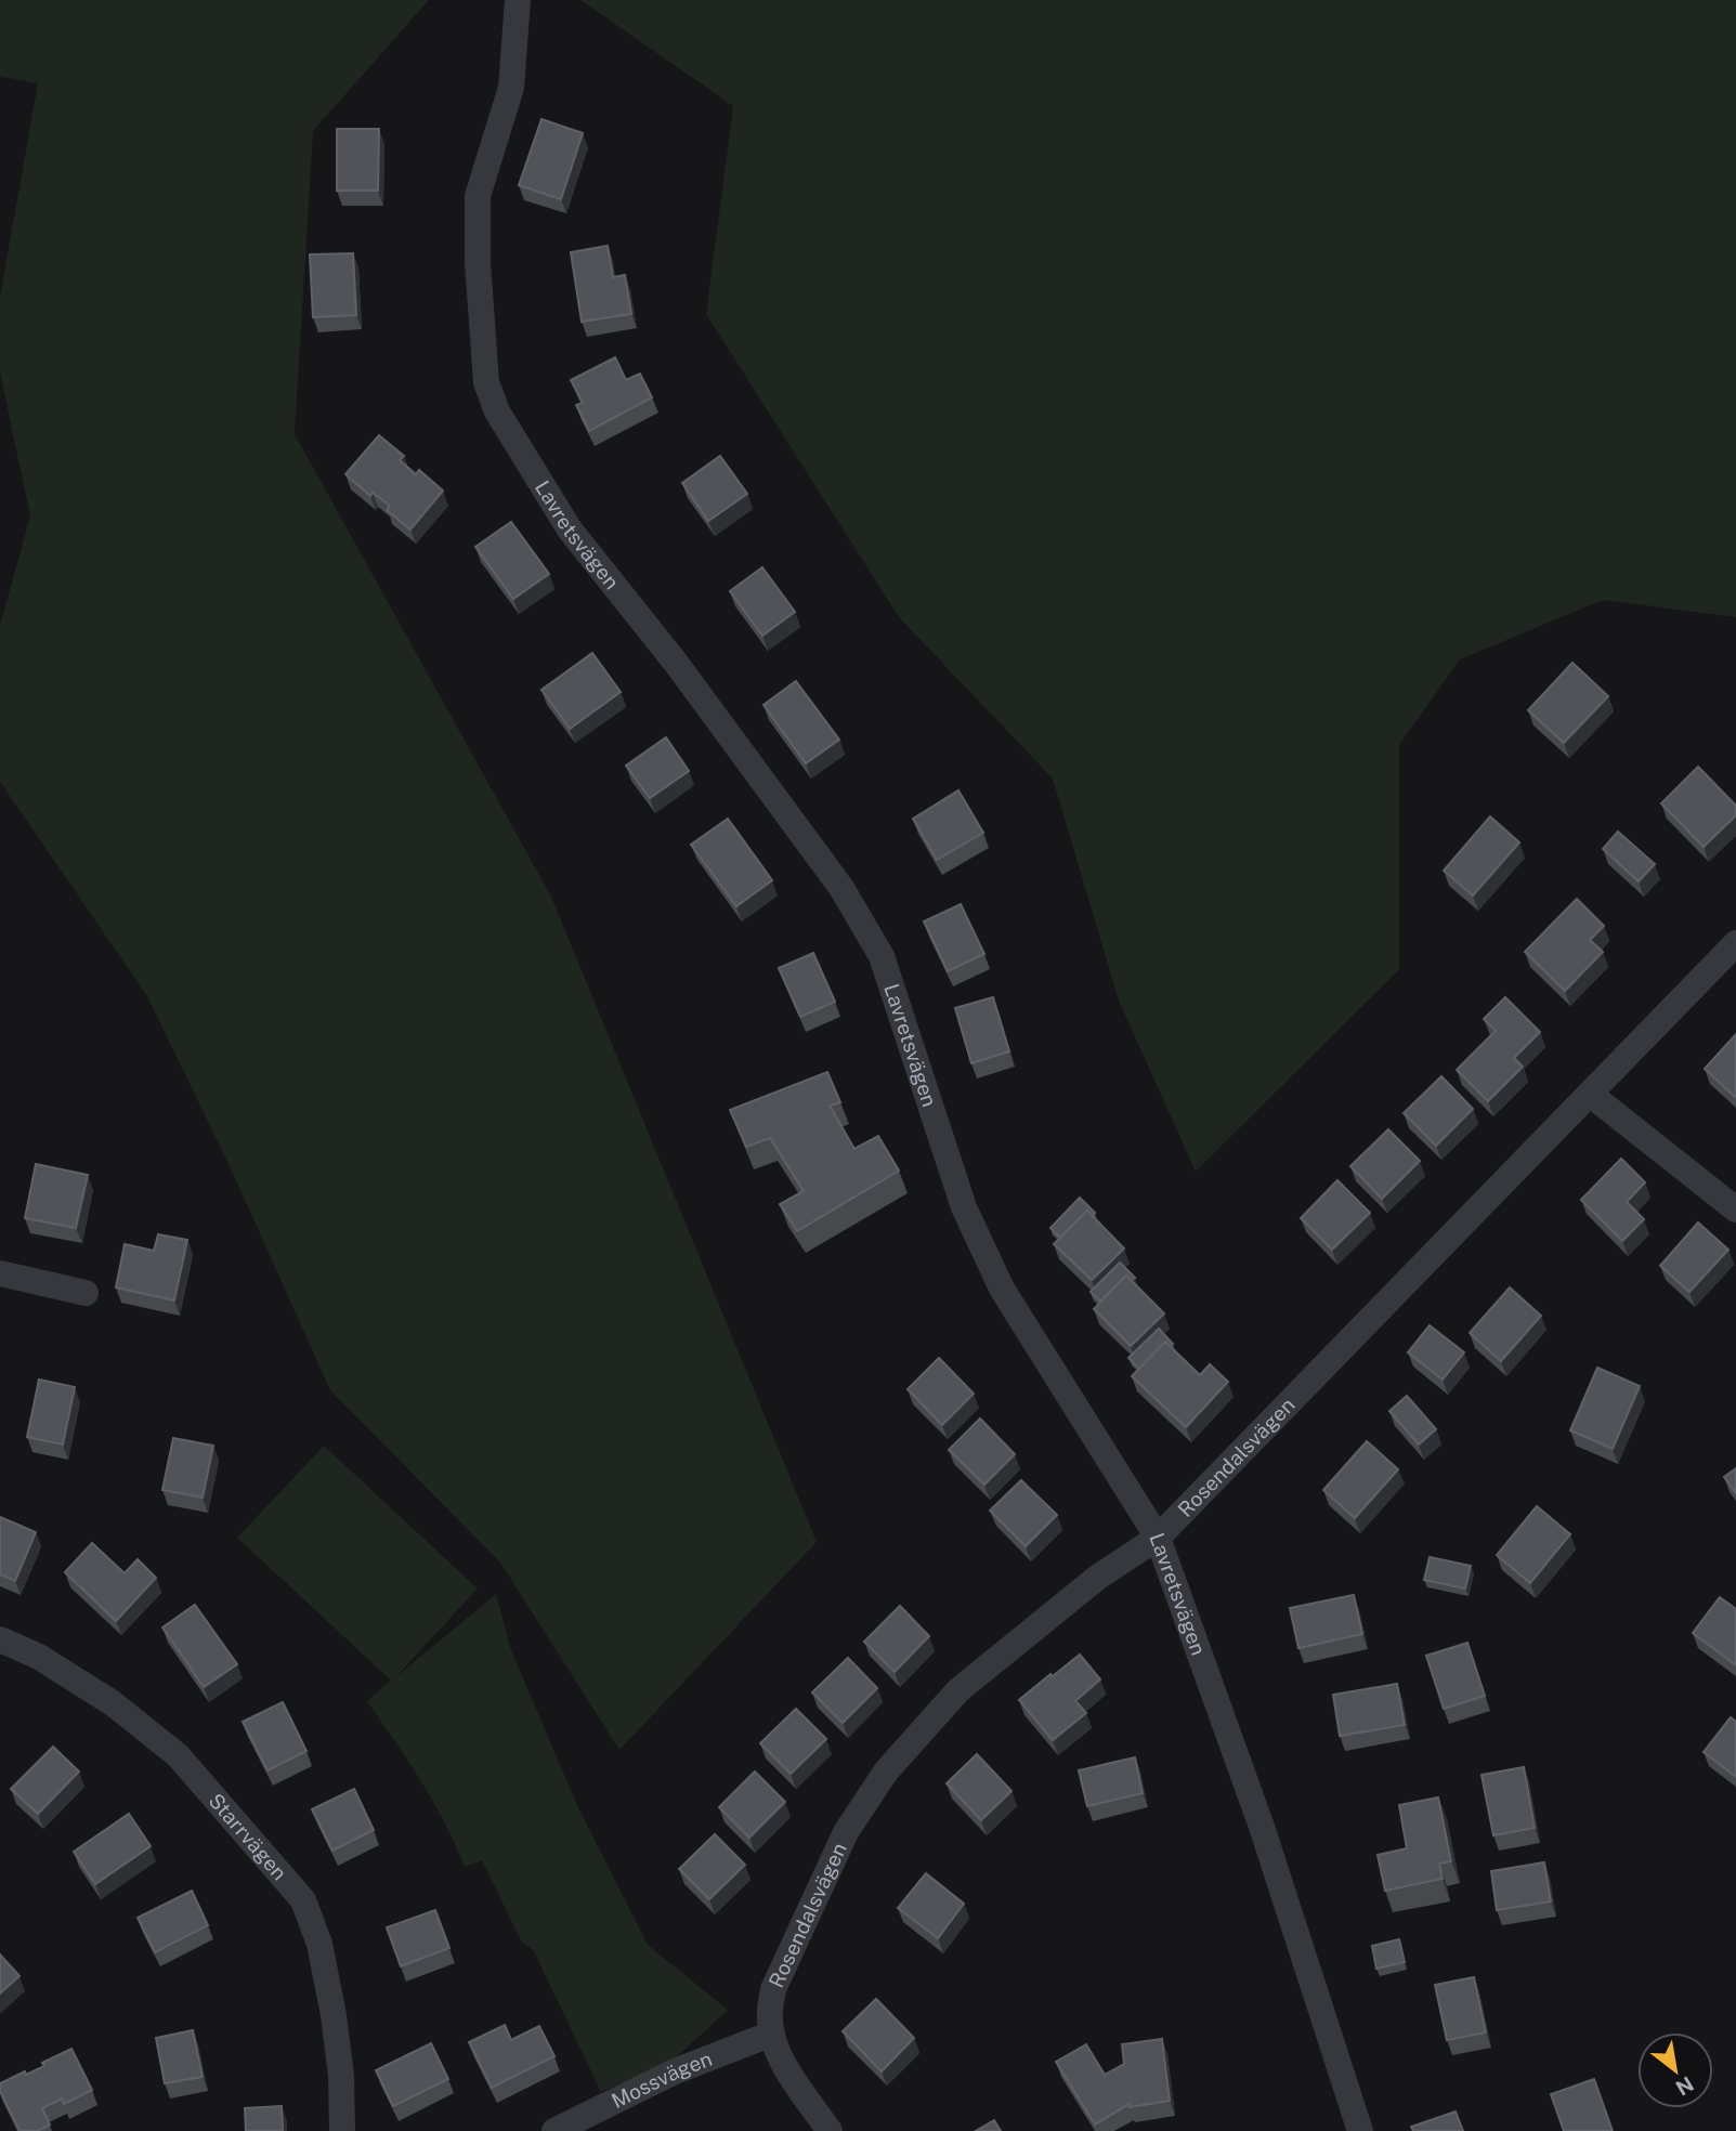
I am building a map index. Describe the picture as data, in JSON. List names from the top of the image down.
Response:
{
  "streets": {
    "street": [
      "Lavretsvägen",
      "Rosendalsvägen",
      "Starrvägen",
      "Mossvägen"
    ]
  },
  "crossings": [
    ["Lavretsvägen", "Rosendalsvägen"],
    ["Rosendalsvägen", "Mossvägen"]
  ],
  "north": "bottom right"
}
